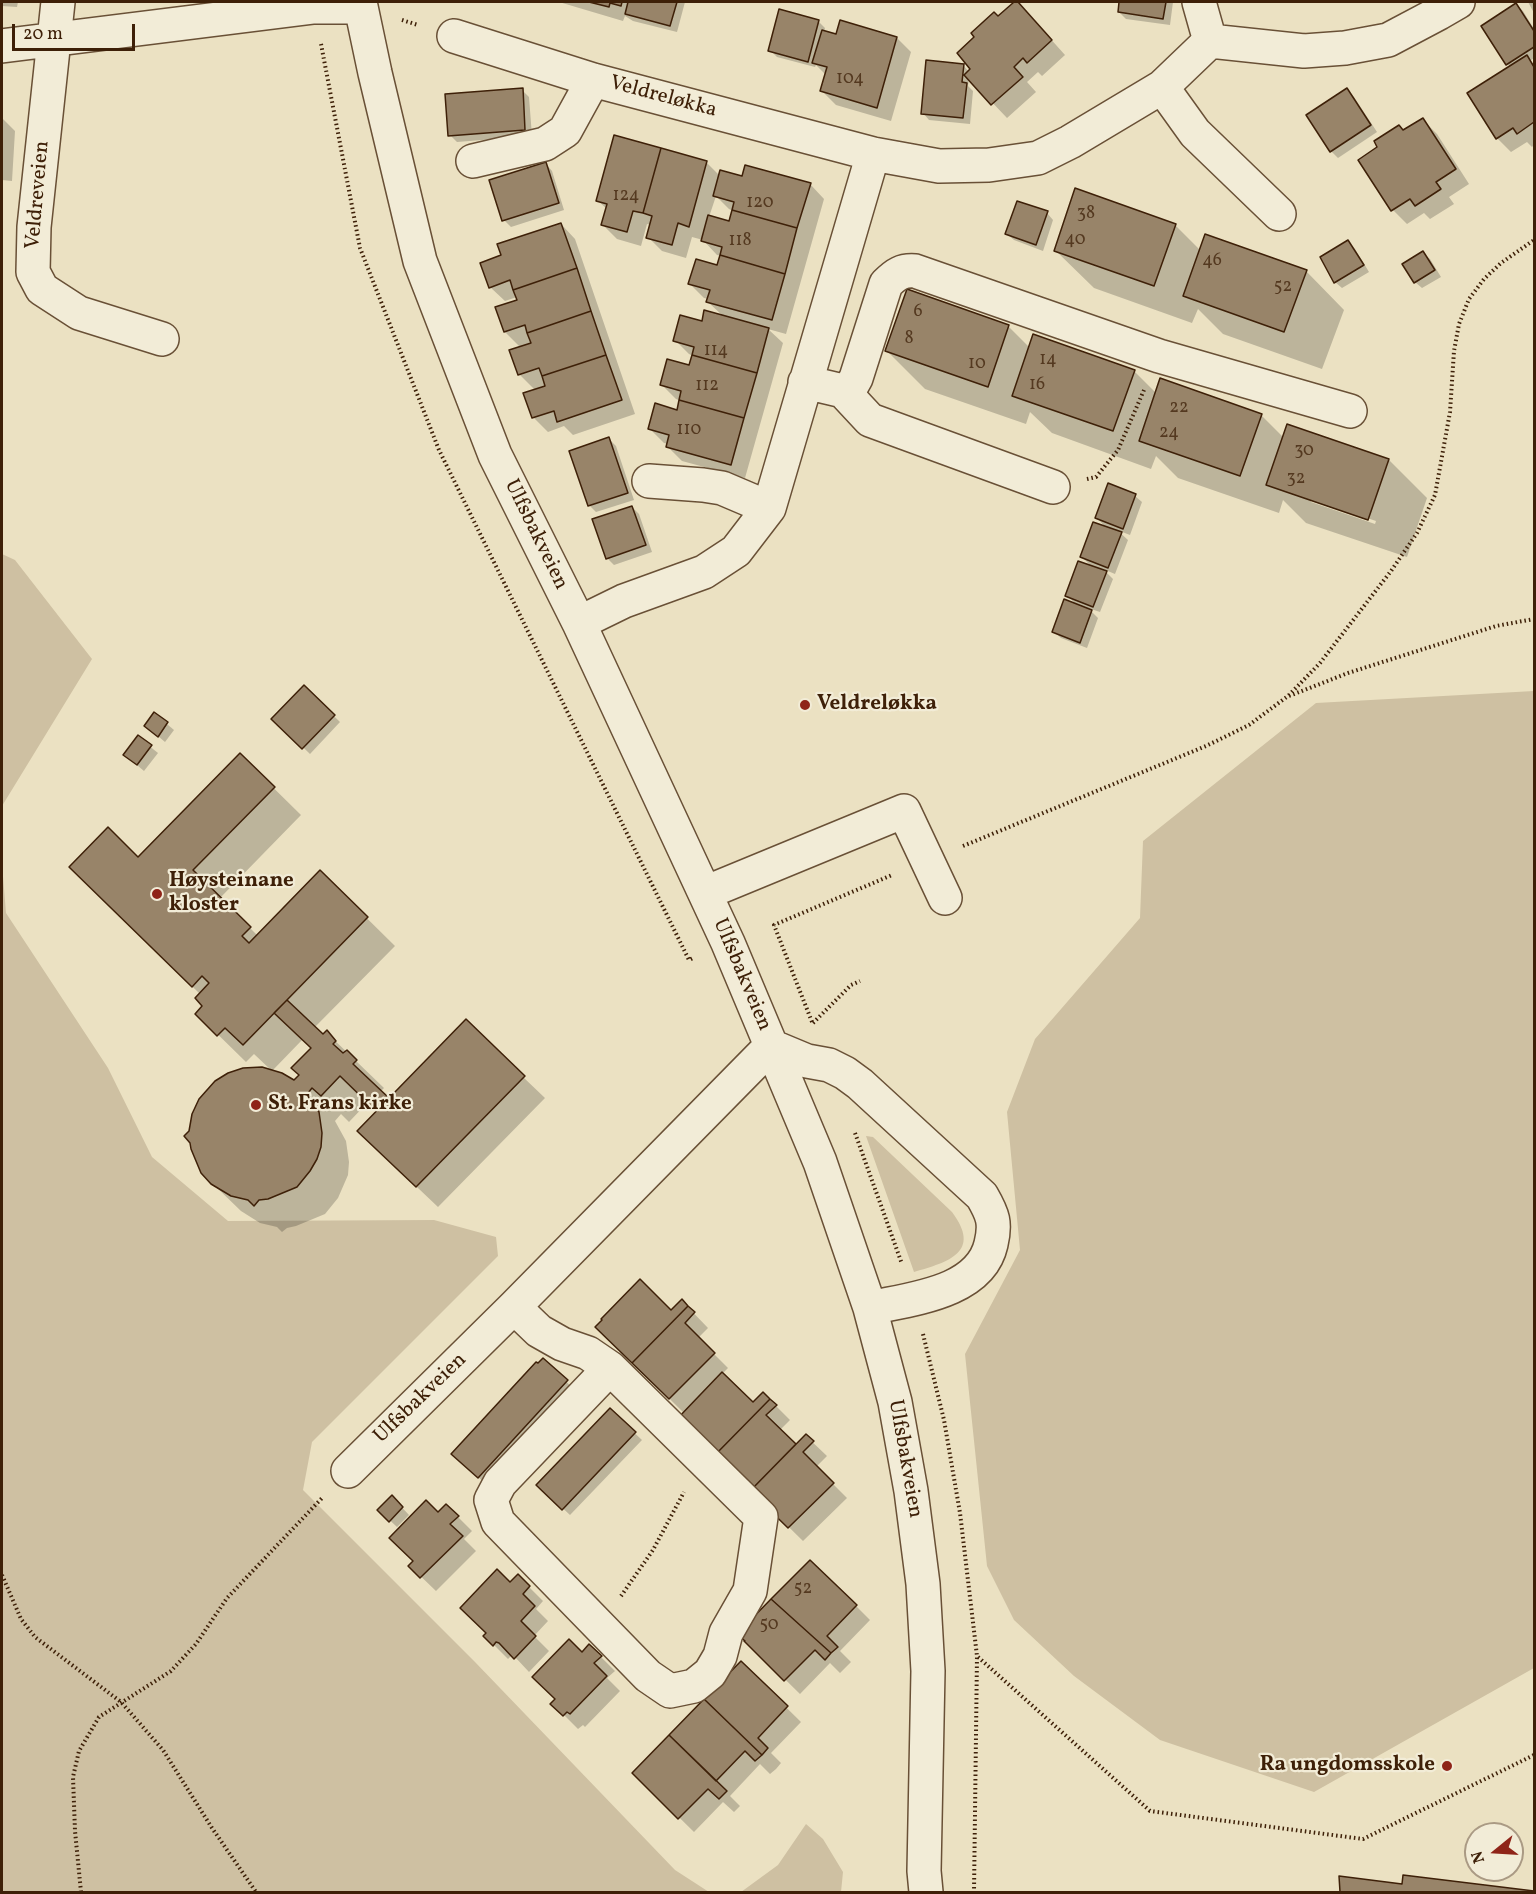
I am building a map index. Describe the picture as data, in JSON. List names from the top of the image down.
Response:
{
  "streets": {
    "street": ["Veldreløkka", "Veldreveien", "Ulfsbakveien"]
  },
  "places": [
    "Veldreløkka",
    "Høysteinane kloster",
    "St. Frans kirke",
    "Ra ungdomsskole"
  ],
  "house_numbers": [
    "104",
    "124",
    "120",
    "38",
    "40",
    "118",
    "46",
    "52",
    "6",
    "8",
    "114",
    "14",
    "10",
    "16",
    "112",
    "22",
    "110",
    "24",
    "30",
    "32",
    "52",
    "50"
  ],
  "scale_bar": "20 m",
  "north": "left"
}
